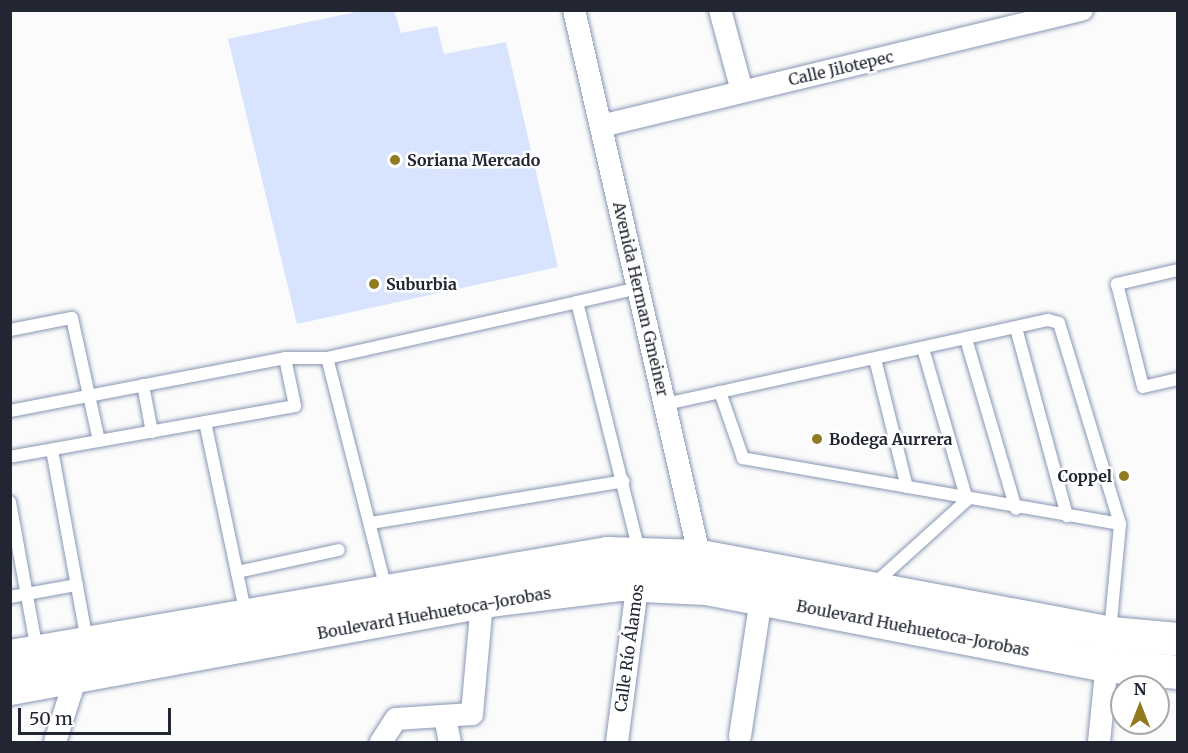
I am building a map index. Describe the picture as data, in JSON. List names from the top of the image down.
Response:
{
  "streets": {
    "main road": ["Boulevard Huehuetoca-Jorobas"],
    "street": ["Calle Jilotepec", "Avenida Herman Gmeiner", "Calle Río Álamos"]
  },
  "crossings": [
    ["Calle Jilotepec", "Avenida Herman Gmeiner"],
    ["Avenida Herman Gmeiner", "Boulevard Huehuetoca-Jorobas"],
    ["Boulevard Huehuetoca-Jorobas", "Calle Río Álamos"]
  ],
  "places": [
    "Soriana Mercado",
    "Suburbia",
    "Bodega Aurrera",
    "Coppel"
  ],
  "scale_bar": "50 m",
  "north": "top"
}
